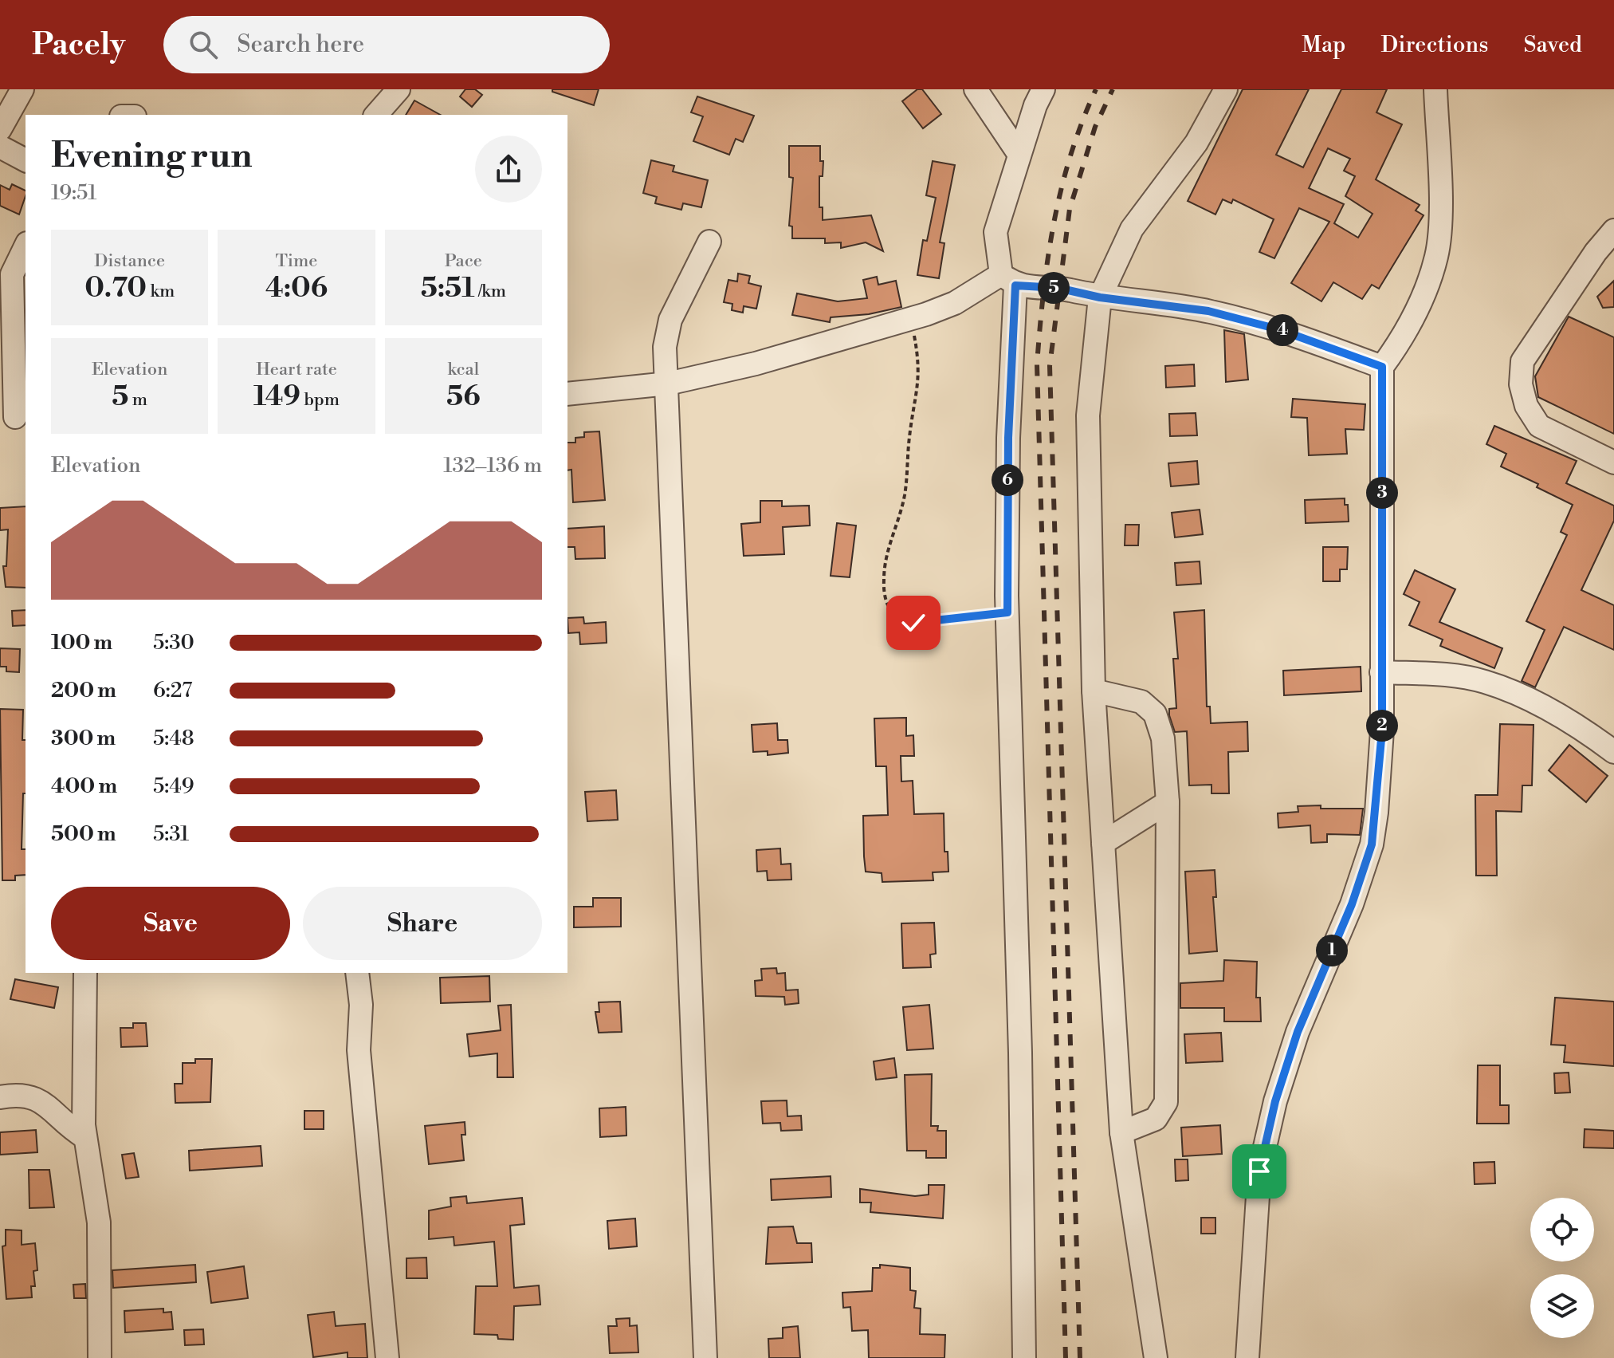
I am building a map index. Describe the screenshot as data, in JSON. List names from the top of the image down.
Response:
{
  "page": {
    "header": "Pacely",
    "search": "Search here",
    "nav": ["Map", "Directions", "Saved"],
    "heading": ["Evening run", "19:51"],
    "stats": [
      ["Distance", "0.70 km"],
      ["Time", "4:06"],
      ["Pace", "5:51 /km"],
      ["Elevation", "5 m"],
      ["Heart rate", "149 bpm"],
      ["kcal", "56"]
    ],
    "pins": [
      "5",
      "4",
      "6",
      "3",
      "2",
      "1"
    ],
    "chart": ["Elevation", "132–136 m"],
    "list": [
      {
        "name": "100 m",
        "note": "5:30"
      },
      {
        "name": "200 m",
        "note": "6:27"
      },
      {
        "name": "300 m",
        "note": "5:48"
      },
      {
        "name": "400 m",
        "note": "5:49"
      },
      {
        "name": "500 m",
        "note": "5:31"
      }
    ],
    "buttons": ["Save", "Share"]
  }
}
